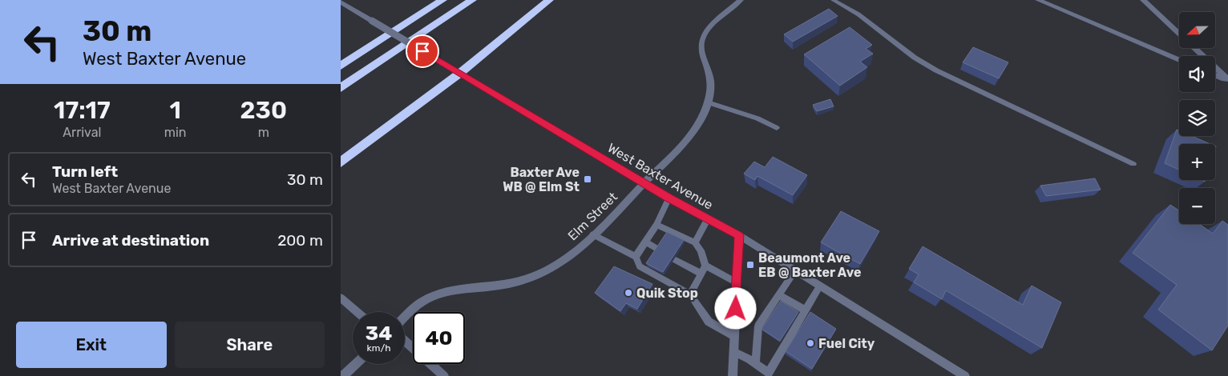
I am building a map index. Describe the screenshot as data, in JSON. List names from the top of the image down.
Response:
{
  "streets": {
    "street": ["West Baxter Avenue", "Elm Street"]
  },
  "crossings": [
    ["West Baxter Avenue", "Elm Street"]
  ],
  "places": {
    "transit": ["Baxter Ave WB @ Elm St", "Beaumont Ave EB @ Baxter Ave"],
    "other": ["Quik Stop", "Fuel City"]
  },
  "north": "left",
  "page": {
    "turn": ["30 m", "West Baxter Avenue"],
    "map_buttons": ["+", "−"],
    "eta": [
      "17:17",
      "Arrival",
      "1",
      "min",
      "230",
      "m"
    ],
    "list": [
      {
        "name": "Turn left",
        "note": "West Baxter Avenue",
        "value": "30 m"
      },
      {
        "name": "Arrive at destination",
        "value": "200 m"
      }
    ],
    "speed": "34 km/h",
    "limit": "40",
    "buttons": ["Exit", "Share"]
  }
}
